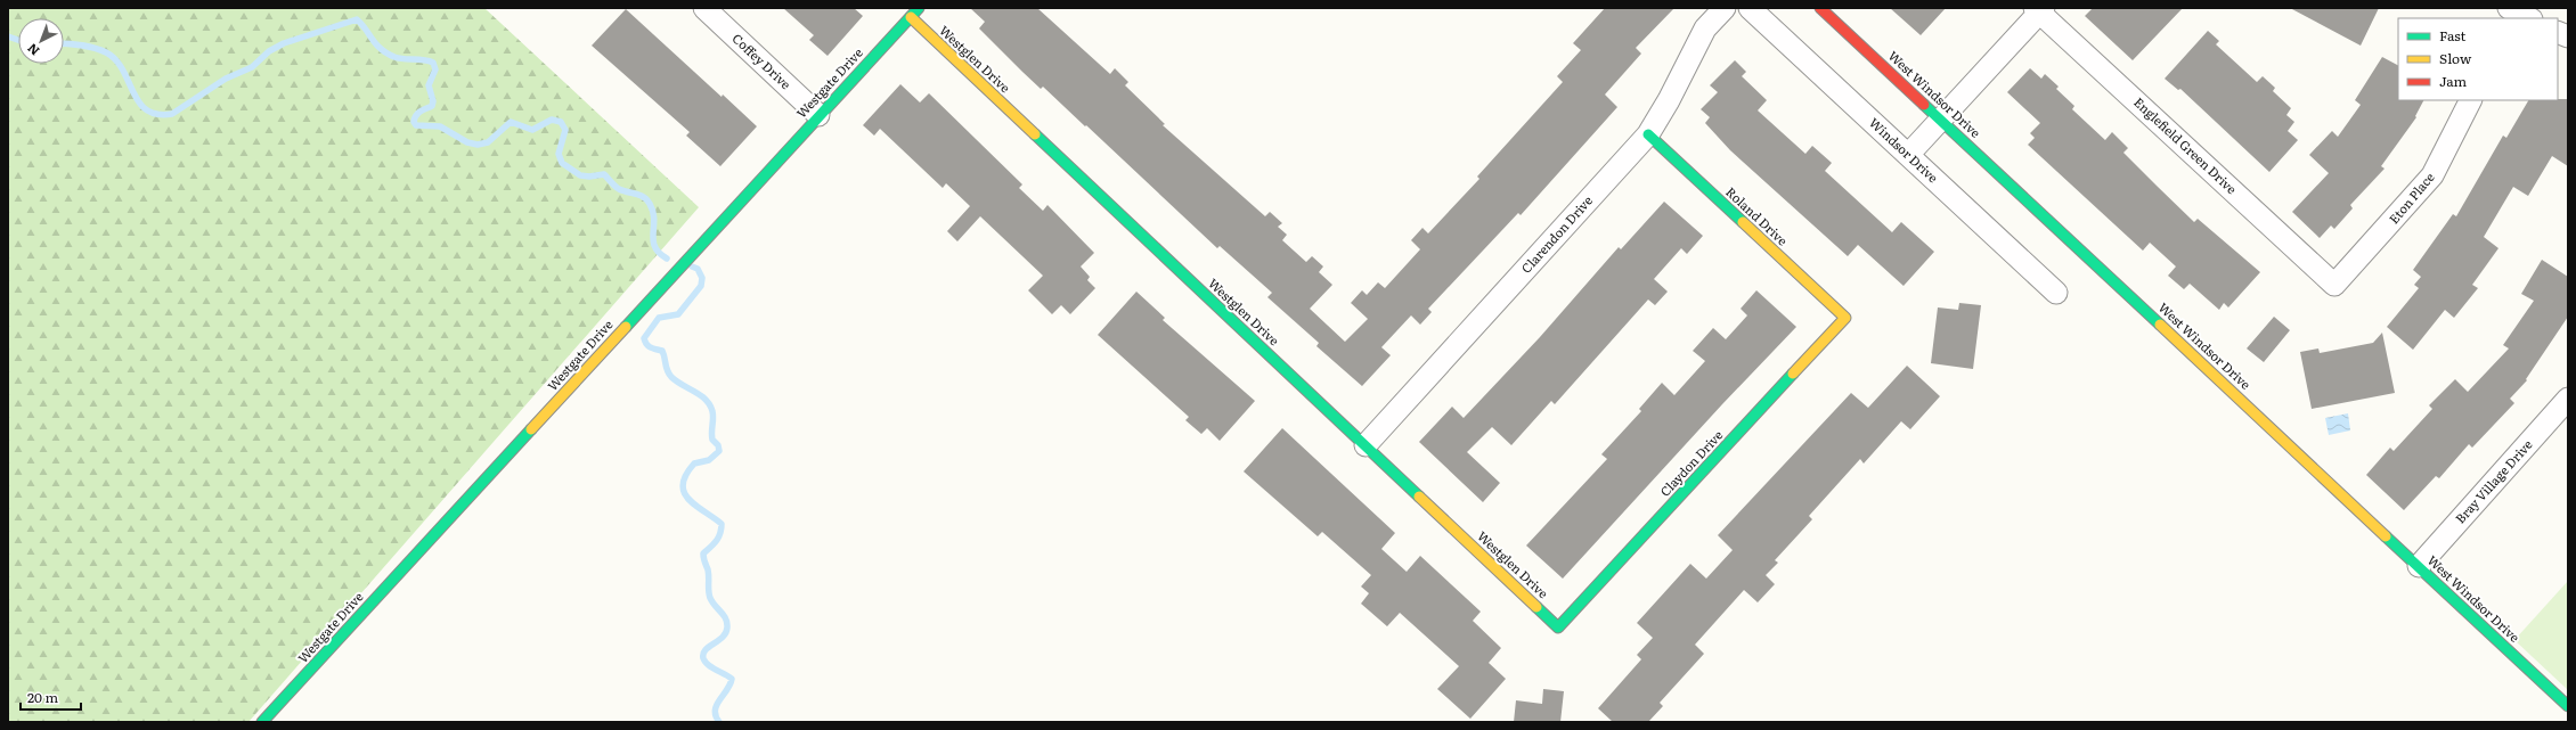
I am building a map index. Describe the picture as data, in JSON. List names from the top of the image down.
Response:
{
  "streets": {
    "street": [
      "Westglen Drive",
      "Coffey Drive",
      "Westgate Drive",
      "West Windsor Drive",
      "Englefield Green Drive",
      "Windsor Drive",
      "Eton Place",
      "Roland Drive",
      "Clarendon Drive",
      "Claydon Drive",
      "Bray Village Drive"
    ]
  },
  "crossings": [
    ["Westglen Drive", "Westgate Drive"],
    ["Westglen Drive", "Clarendon Drive"],
    ["Westglen Drive", "Claydon Drive"],
    ["Coffey Drive", "Westgate Drive"],
    ["West Windsor Drive", "Bray Village Drive"],
    ["Englefield Green Drive", "Eton Place"],
    ["Roland Drive", "Clarendon Drive"],
    ["Roland Drive", "Claydon Drive"]
  ],
  "legend": ["Fast", "Slow", "Jam"],
  "scale_bar": "20 m",
  "north": "bottom left"
}
